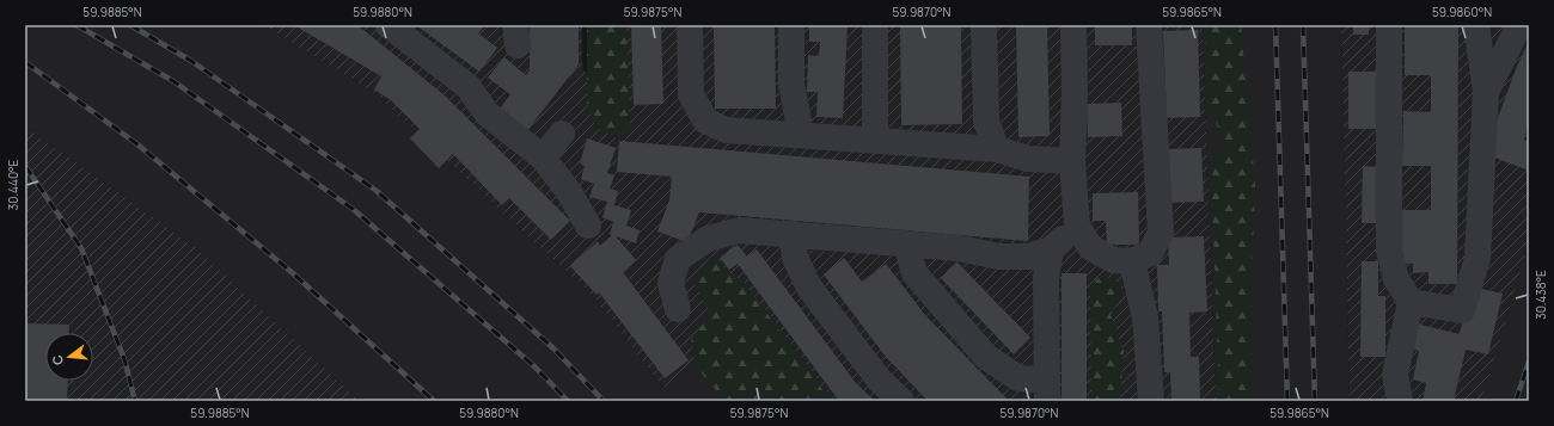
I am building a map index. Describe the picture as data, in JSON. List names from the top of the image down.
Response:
{
  "north": "left",
  "coordinates": [
    "59.9885°N",
    "59.9880°N",
    "59.9875°N",
    "59.9870°N",
    "59.9865°N",
    "59.9860°N",
    "30.440°E",
    "30.438°E"
  ]
}
